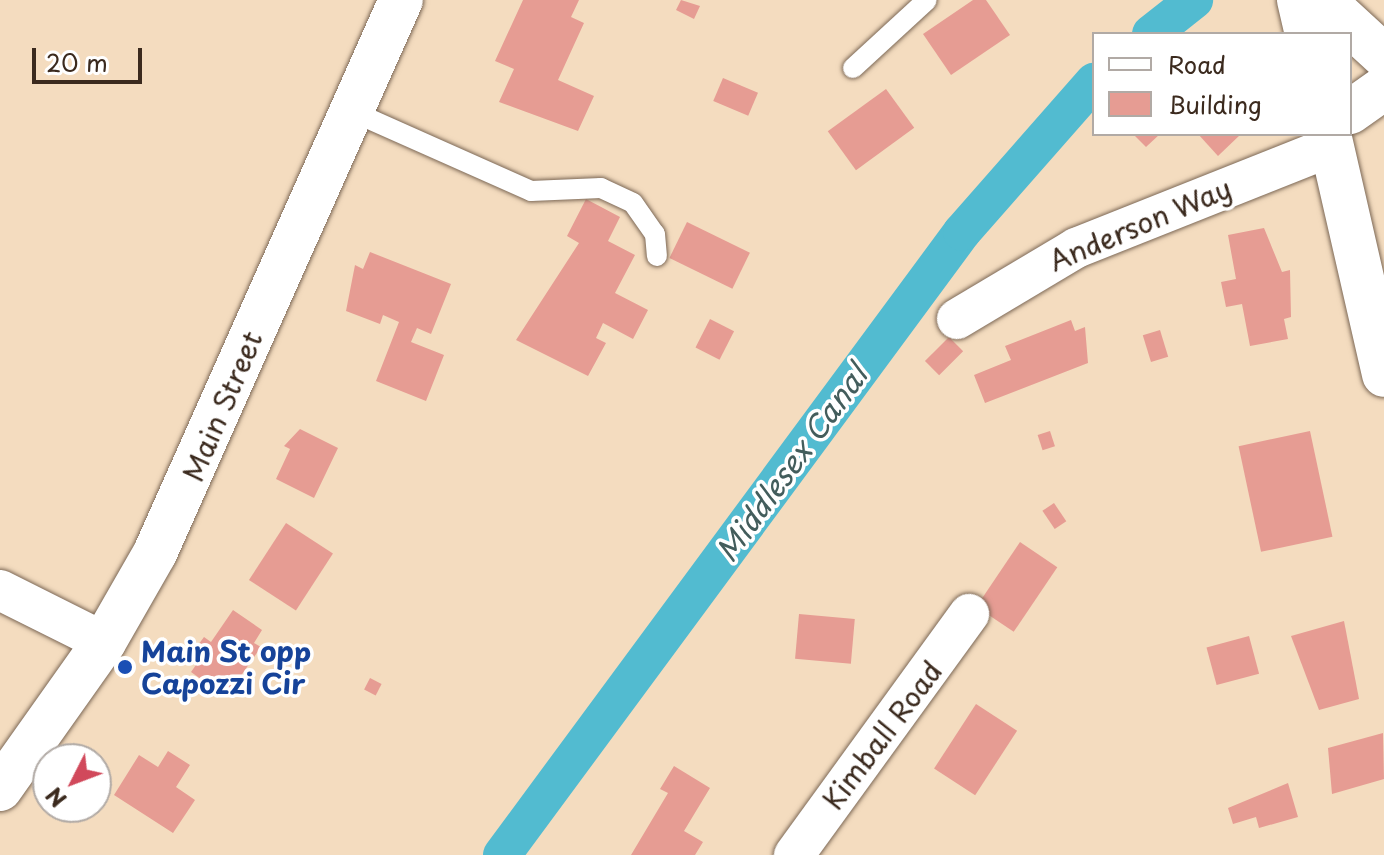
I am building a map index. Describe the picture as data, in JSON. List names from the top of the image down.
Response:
{
  "streets": {
    "main road": ["Main Street"],
    "street": ["Anderson Way", "Kimball Road"]
  },
  "water": ["Middlesex Canal"],
  "places": ["Main St opp Capozzi Cir"],
  "legend": ["Road", "Building"],
  "scale_bar": "20 m",
  "north": "bottom left"
}
